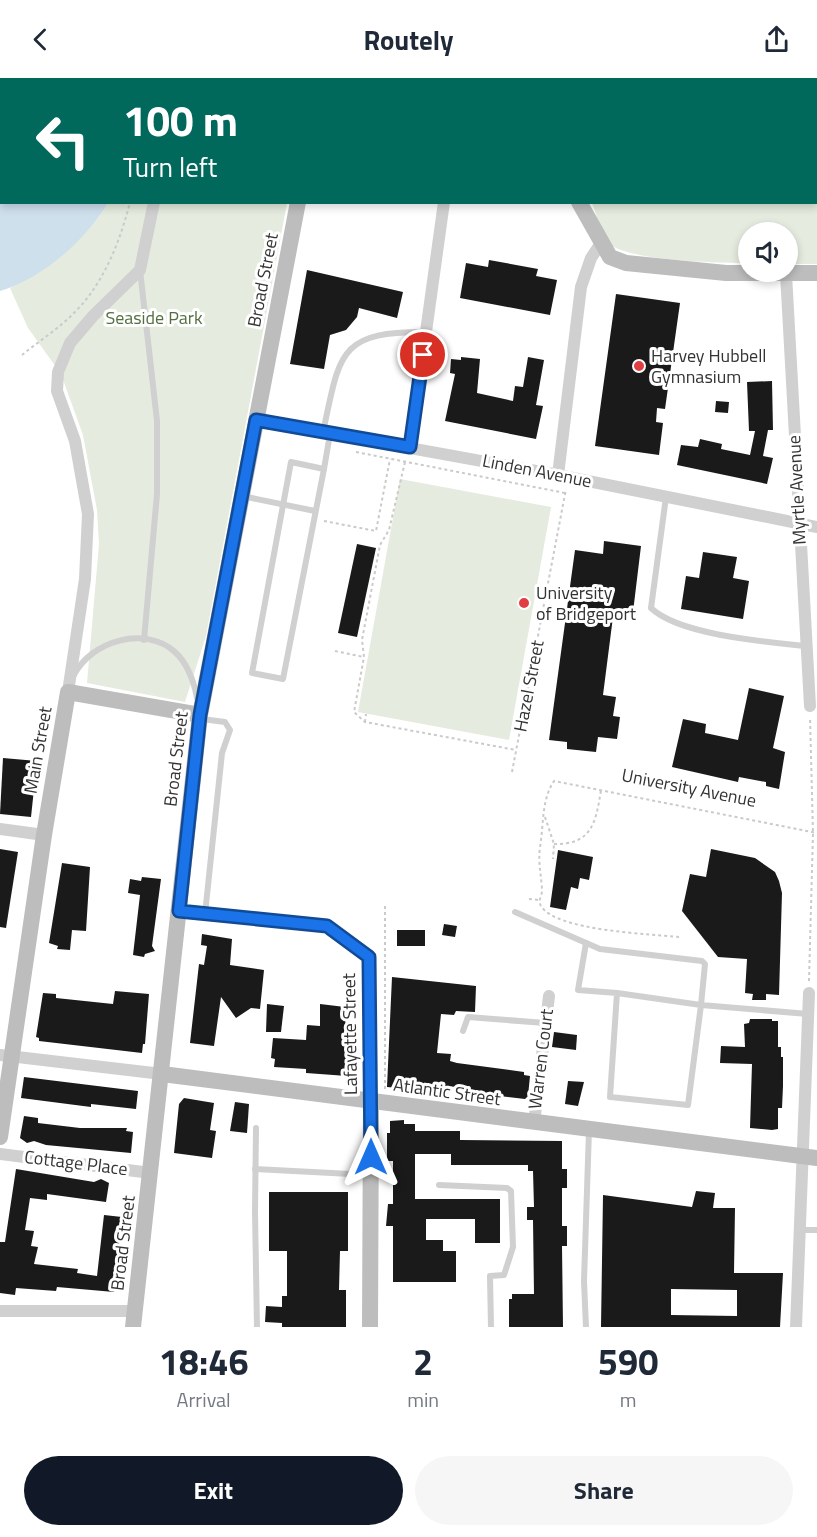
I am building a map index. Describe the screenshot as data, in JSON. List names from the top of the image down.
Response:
{
  "streets": {
    "street": [
      "Broad Street",
      "Linden Avenue",
      "Myrtle Avenue",
      "Main Street",
      "Lafayette Street",
      "Warren Court",
      "Atlantic Street",
      "Cottage Place"
    ],
    "path": ["Hazel Street", "University Avenue"]
  },
  "crossings": [
    ["Broad Street", "Linden Avenue"],
    ["Broad Street", "Atlantic Street"],
    ["Broad Street", "Cottage Place"],
    ["Linden Avenue", "Myrtle Avenue"],
    ["Main Street", "Atlantic Street"],
    ["Lafayette Street", "Atlantic Street"],
    ["Warren Court", "Atlantic Street"]
  ],
  "parks": ["Seaside Park"],
  "places": ["Harvey Hubbell Gymnasium", "University of Bridgeport"],
  "page": {
    "header": "Routely",
    "turn": ["100 m", "Turn left"],
    "eta": [
      "18:46",
      "Arrival",
      "2",
      "min",
      "590",
      "m"
    ],
    "buttons": ["Exit", "Share"]
  }
}
